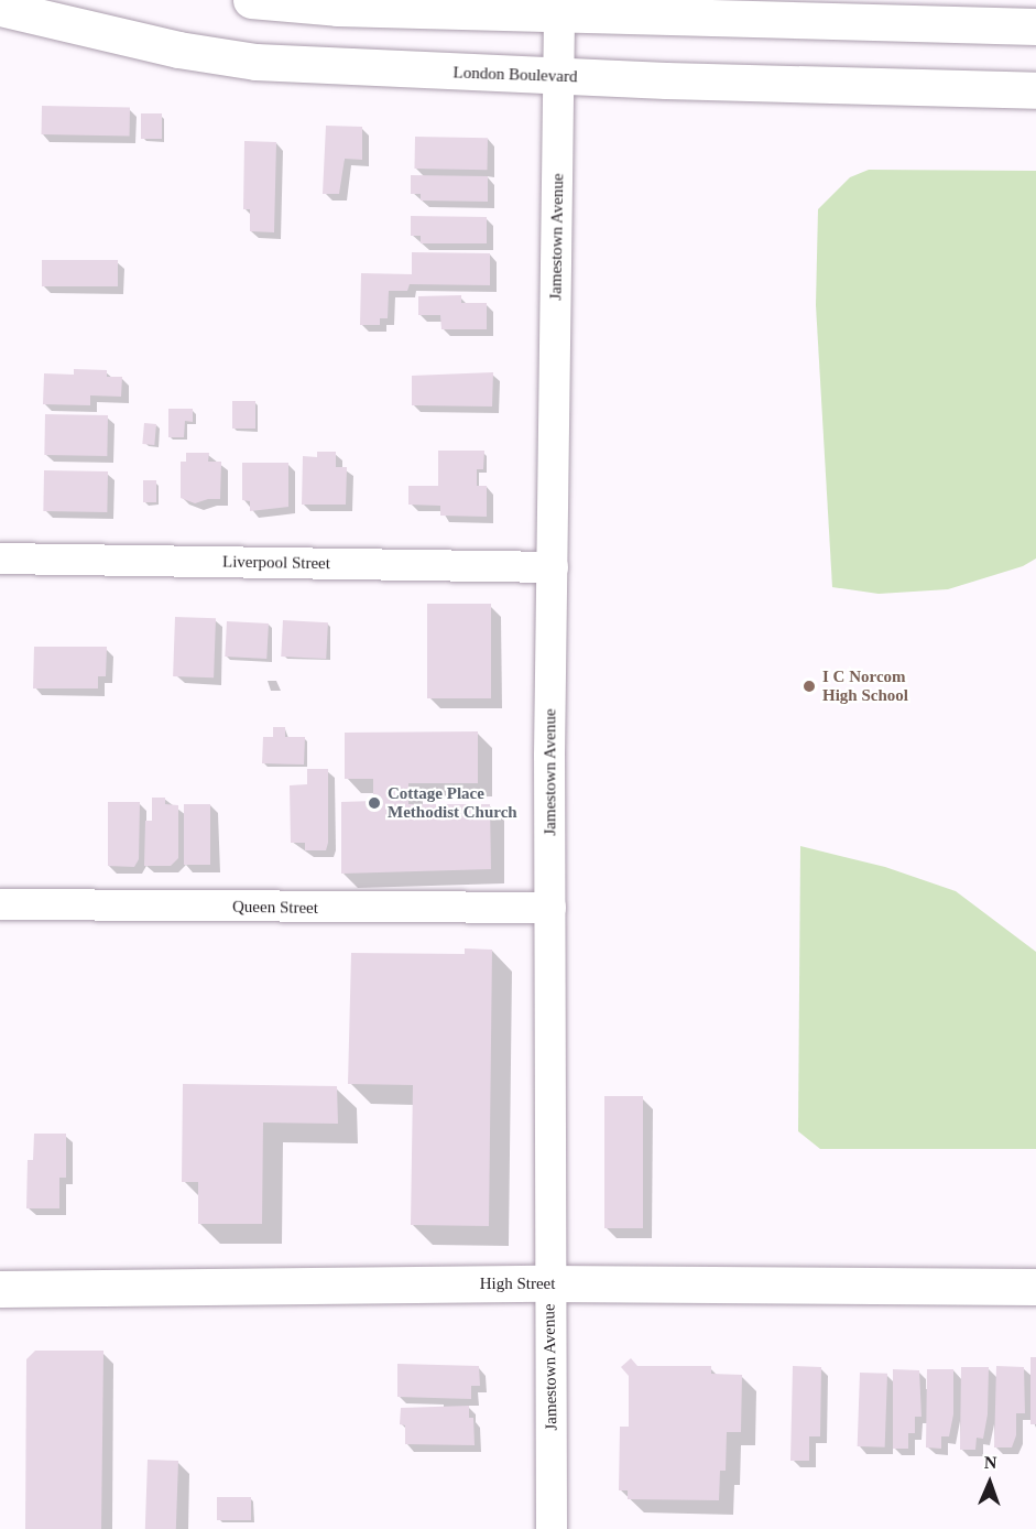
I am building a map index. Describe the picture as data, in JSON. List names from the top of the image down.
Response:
{
  "streets": {
    "main road": ["London Boulevard", "High Street"],
    "street": ["Jamestown Avenue", "Liverpool Street", "Queen Street"]
  },
  "crossings": [
    ["London Boulevard", "Jamestown Avenue"],
    ["Jamestown Avenue", "Liverpool Street"],
    ["Jamestown Avenue", "Queen Street"],
    ["Jamestown Avenue", "High Street"]
  ],
  "places": ["I C Norcom High School", "Cottage Place Methodist Church"],
  "north": "top"
}
